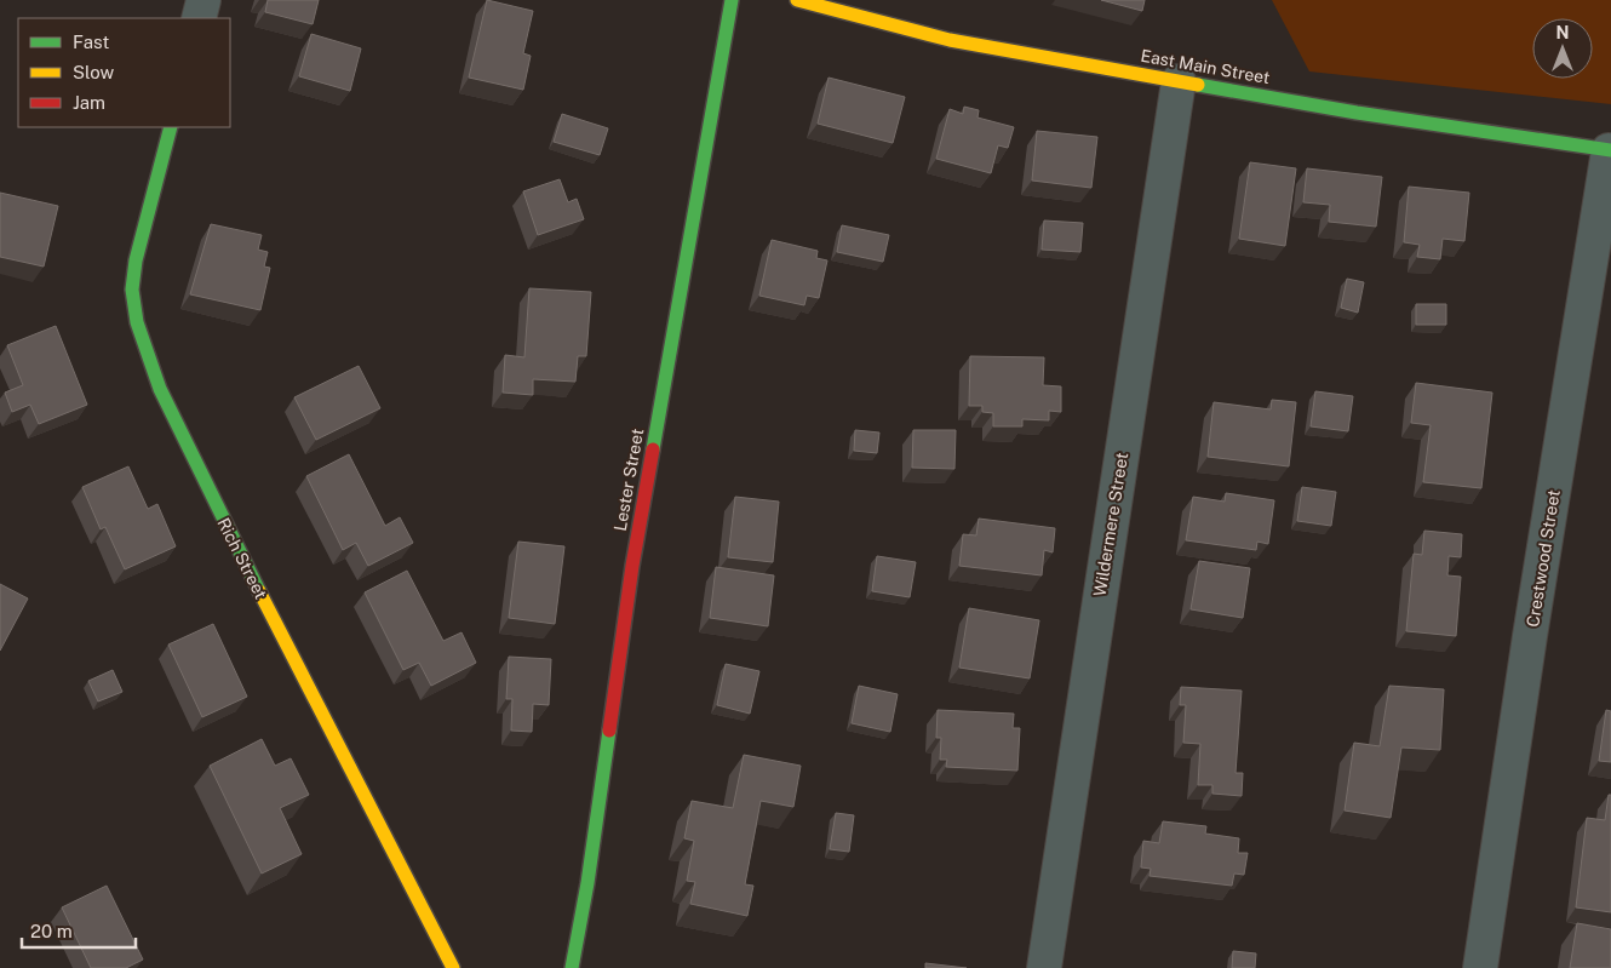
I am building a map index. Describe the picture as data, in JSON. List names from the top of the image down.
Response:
{
  "streets": {
    "street": [
      "East Main Street",
      "Lester Street",
      "Wildermere Street",
      "Rich Street",
      "Crestwood Street"
    ]
  },
  "crossings": [
    ["East Main Street", "Wildermere Street"],
    ["East Main Street", "Crestwood Street"]
  ],
  "legend": ["Fast", "Slow", "Jam"],
  "scale_bar": "20 m",
  "north": "top"
}
